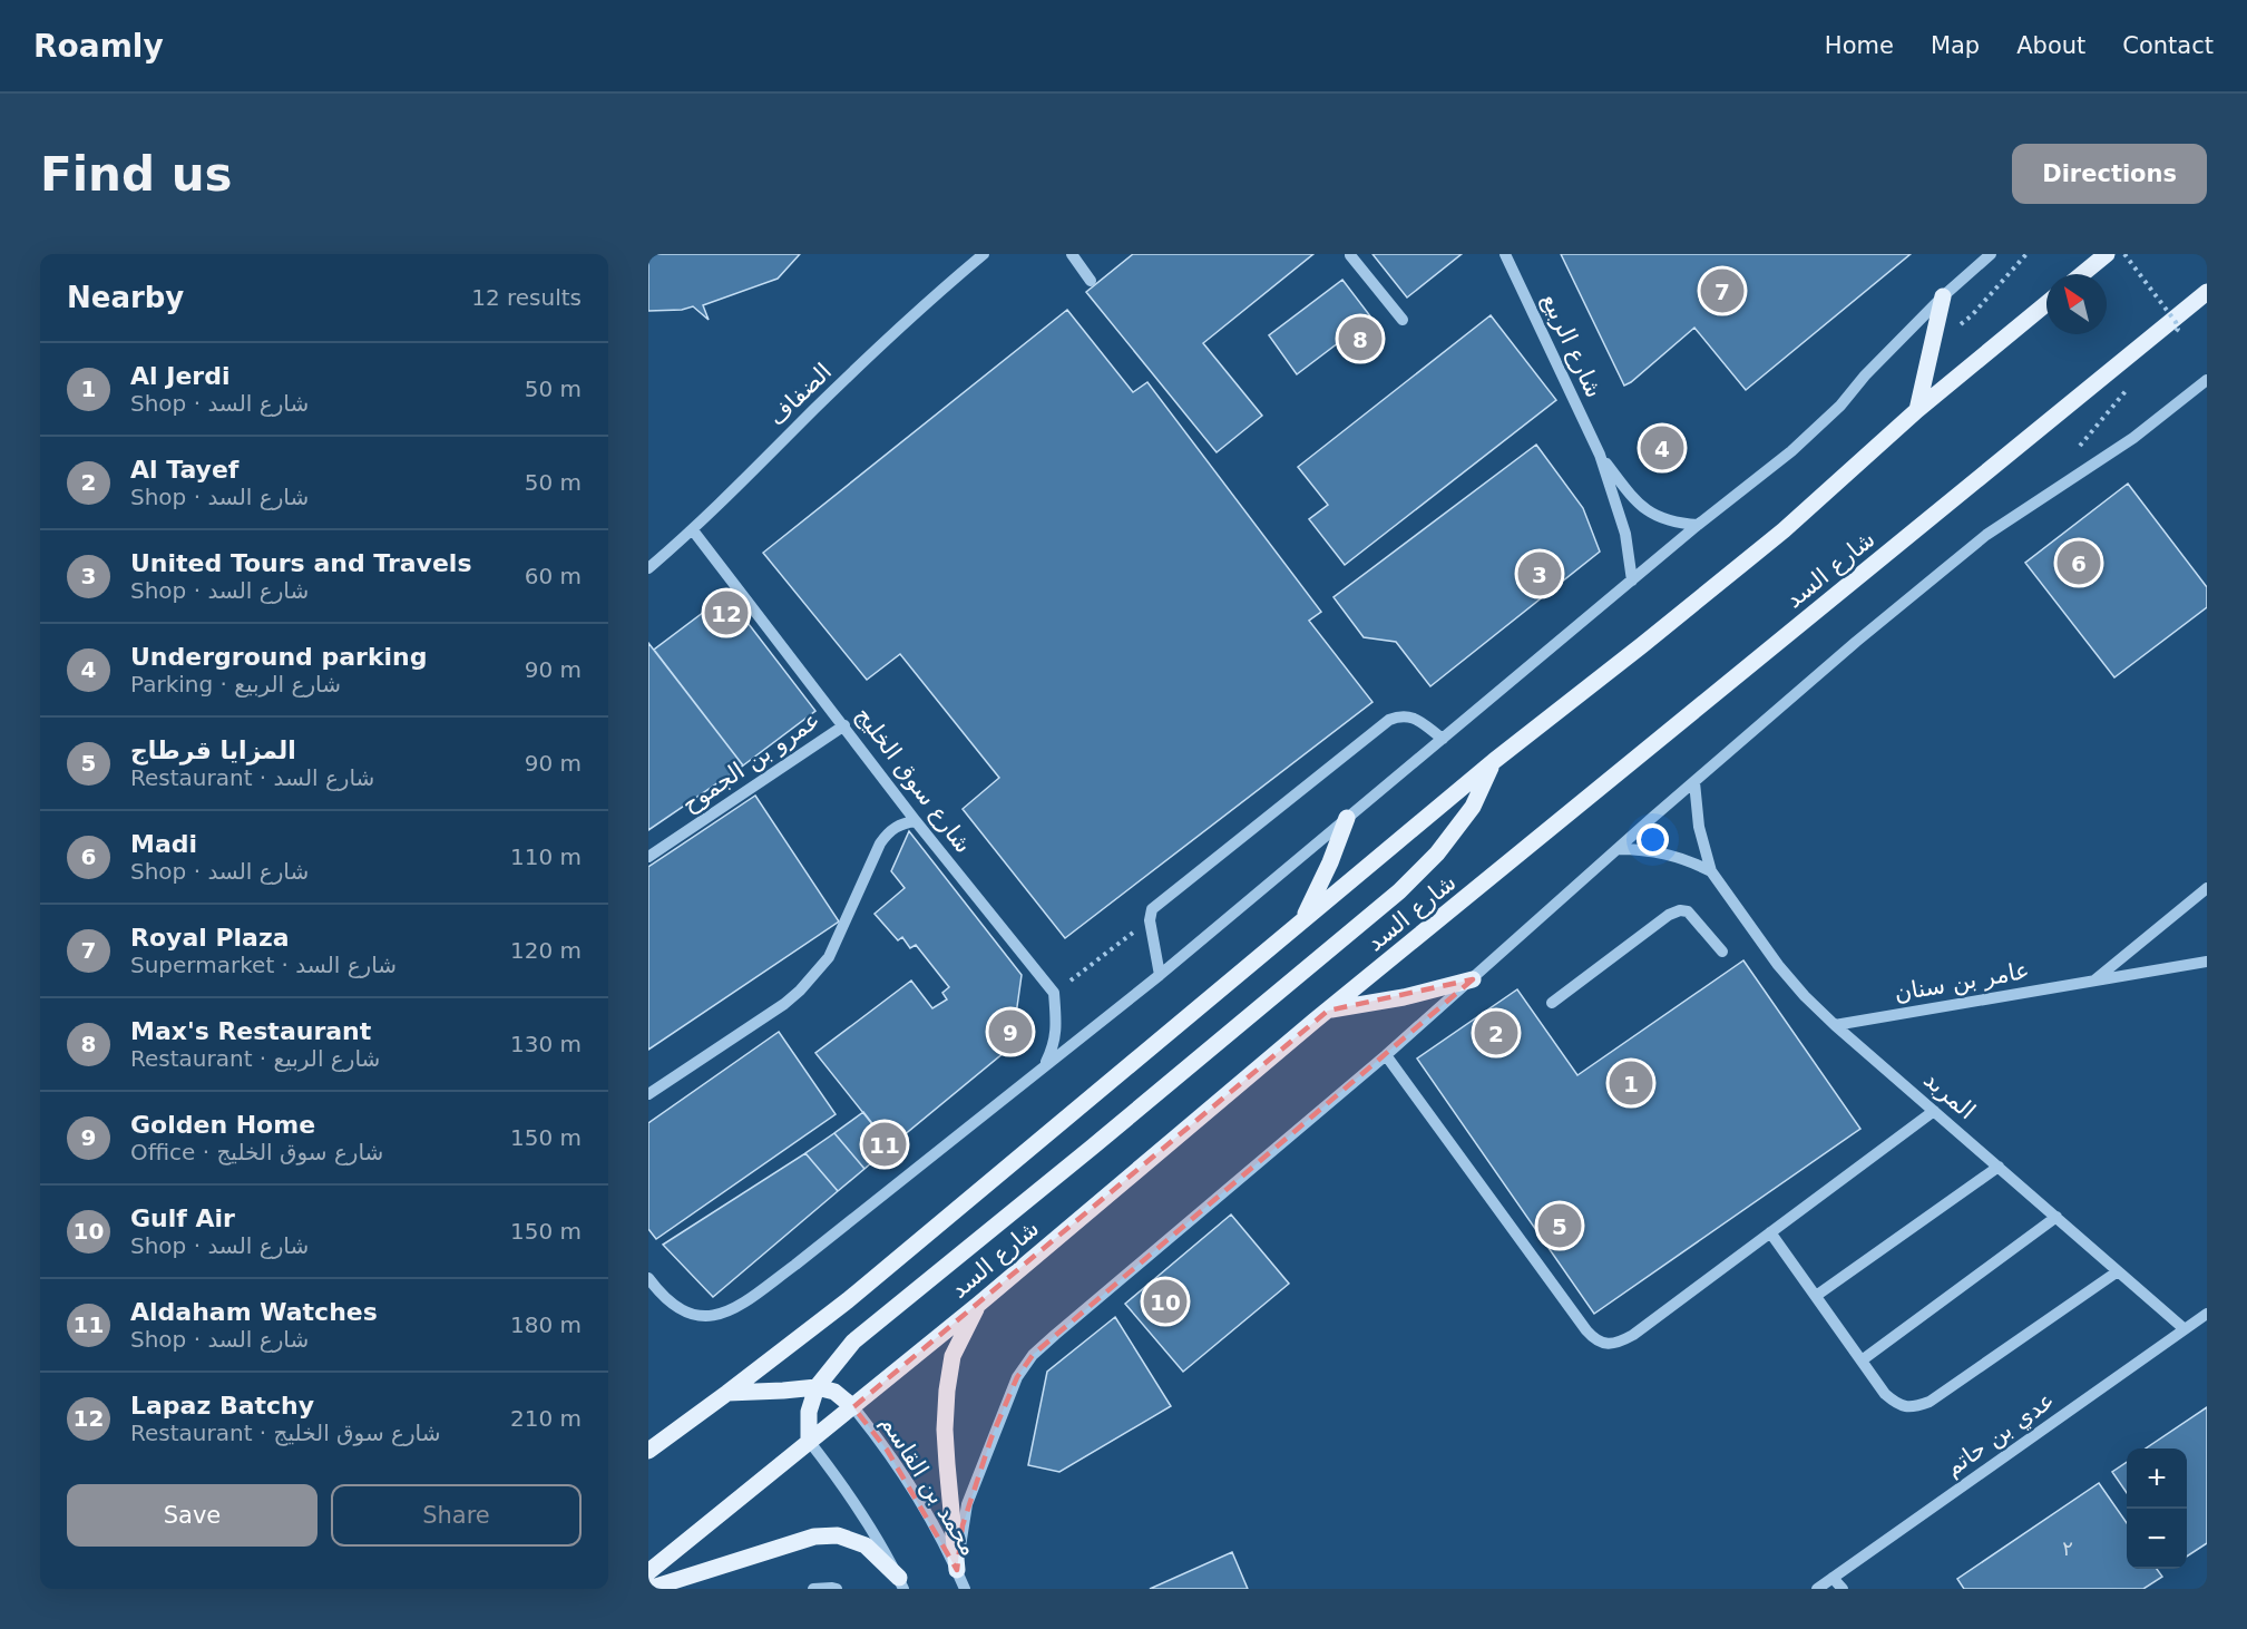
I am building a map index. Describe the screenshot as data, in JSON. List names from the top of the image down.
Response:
{
  "streets": {
    "main road": ["شارع السد"],
    "street": [
      "شارع الربيع",
      "الضفاف",
      "عمرو بن الجموح",
      "شارع سوق الخليج",
      "عامر بن سنان",
      "المربد",
      "عدي بن حاتم",
      "محمد بن القاسم"
    ]
  },
  "crossings": [
    ["الضفاف", "شارع سوق الخليج"],
    ["شارع السد", "محمد بن القاسم"],
    ["عمرو بن الجموح", "شارع سوق الخليج"],
    ["عامر بن سنان", "المربد"],
    ["المربد", "عدي بن حاتم"]
  ],
  "house_numbers": ["٢"],
  "north": "top left",
  "page": {
    "header": "Roamly",
    "nav": [
      "Home",
      "Map",
      "About",
      "Contact"
    ],
    "buttons": [
      "Directions",
      ["Save", "Share"]
    ],
    "title": "Find us",
    "heading": ["Nearby", "12 results"],
    "pins": [
      "7",
      "8",
      "4",
      "6",
      "3",
      "12",
      "9",
      "2",
      "1",
      "11",
      "5",
      "10"
    ],
    "list": [
      {
        "mark": "1",
        "name": "Al Jerdi",
        "note": "Shop · شارع السد",
        "value": "50 m"
      },
      {
        "mark": "2",
        "name": "Al Tayef",
        "note": "Shop · شارع السد",
        "value": "50 m"
      },
      {
        "mark": "3",
        "name": "United Tours and Travels",
        "note": "Shop · شارع السد",
        "value": "60 m"
      },
      {
        "mark": "4",
        "name": "Underground parking",
        "note": "Parking · شارع الربيع",
        "value": "90 m"
      },
      {
        "mark": "5",
        "name": "المزايا قرطاج",
        "note": "Restaurant · شارع السد",
        "value": "90 m"
      },
      {
        "mark": "6",
        "name": "Madi",
        "note": "Shop · شارع السد",
        "value": "110 m"
      },
      {
        "mark": "7",
        "name": "Royal Plaza",
        "note": "Supermarket · شارع السد",
        "value": "120 m"
      },
      {
        "mark": "8",
        "name": "Max's Restaurant",
        "note": "Restaurant · شارع الربيع",
        "value": "130 m"
      },
      {
        "mark": "9",
        "name": "Golden Home",
        "note": "Office · شارع سوق الخليج",
        "value": "150 m"
      },
      {
        "mark": "10",
        "name": "Gulf Air",
        "note": "Shop · شارع السد",
        "value": "150 m"
      },
      {
        "mark": "11",
        "name": "Aldaham Watches",
        "note": "Shop · شارع السد",
        "value": "180 m"
      },
      {
        "mark": "12",
        "name": "Lapaz Batchy",
        "note": "Restaurant · شارع سوق الخليج",
        "value": "210 m"
      }
    ],
    "map_buttons": ["+", "−"]
  }
}
